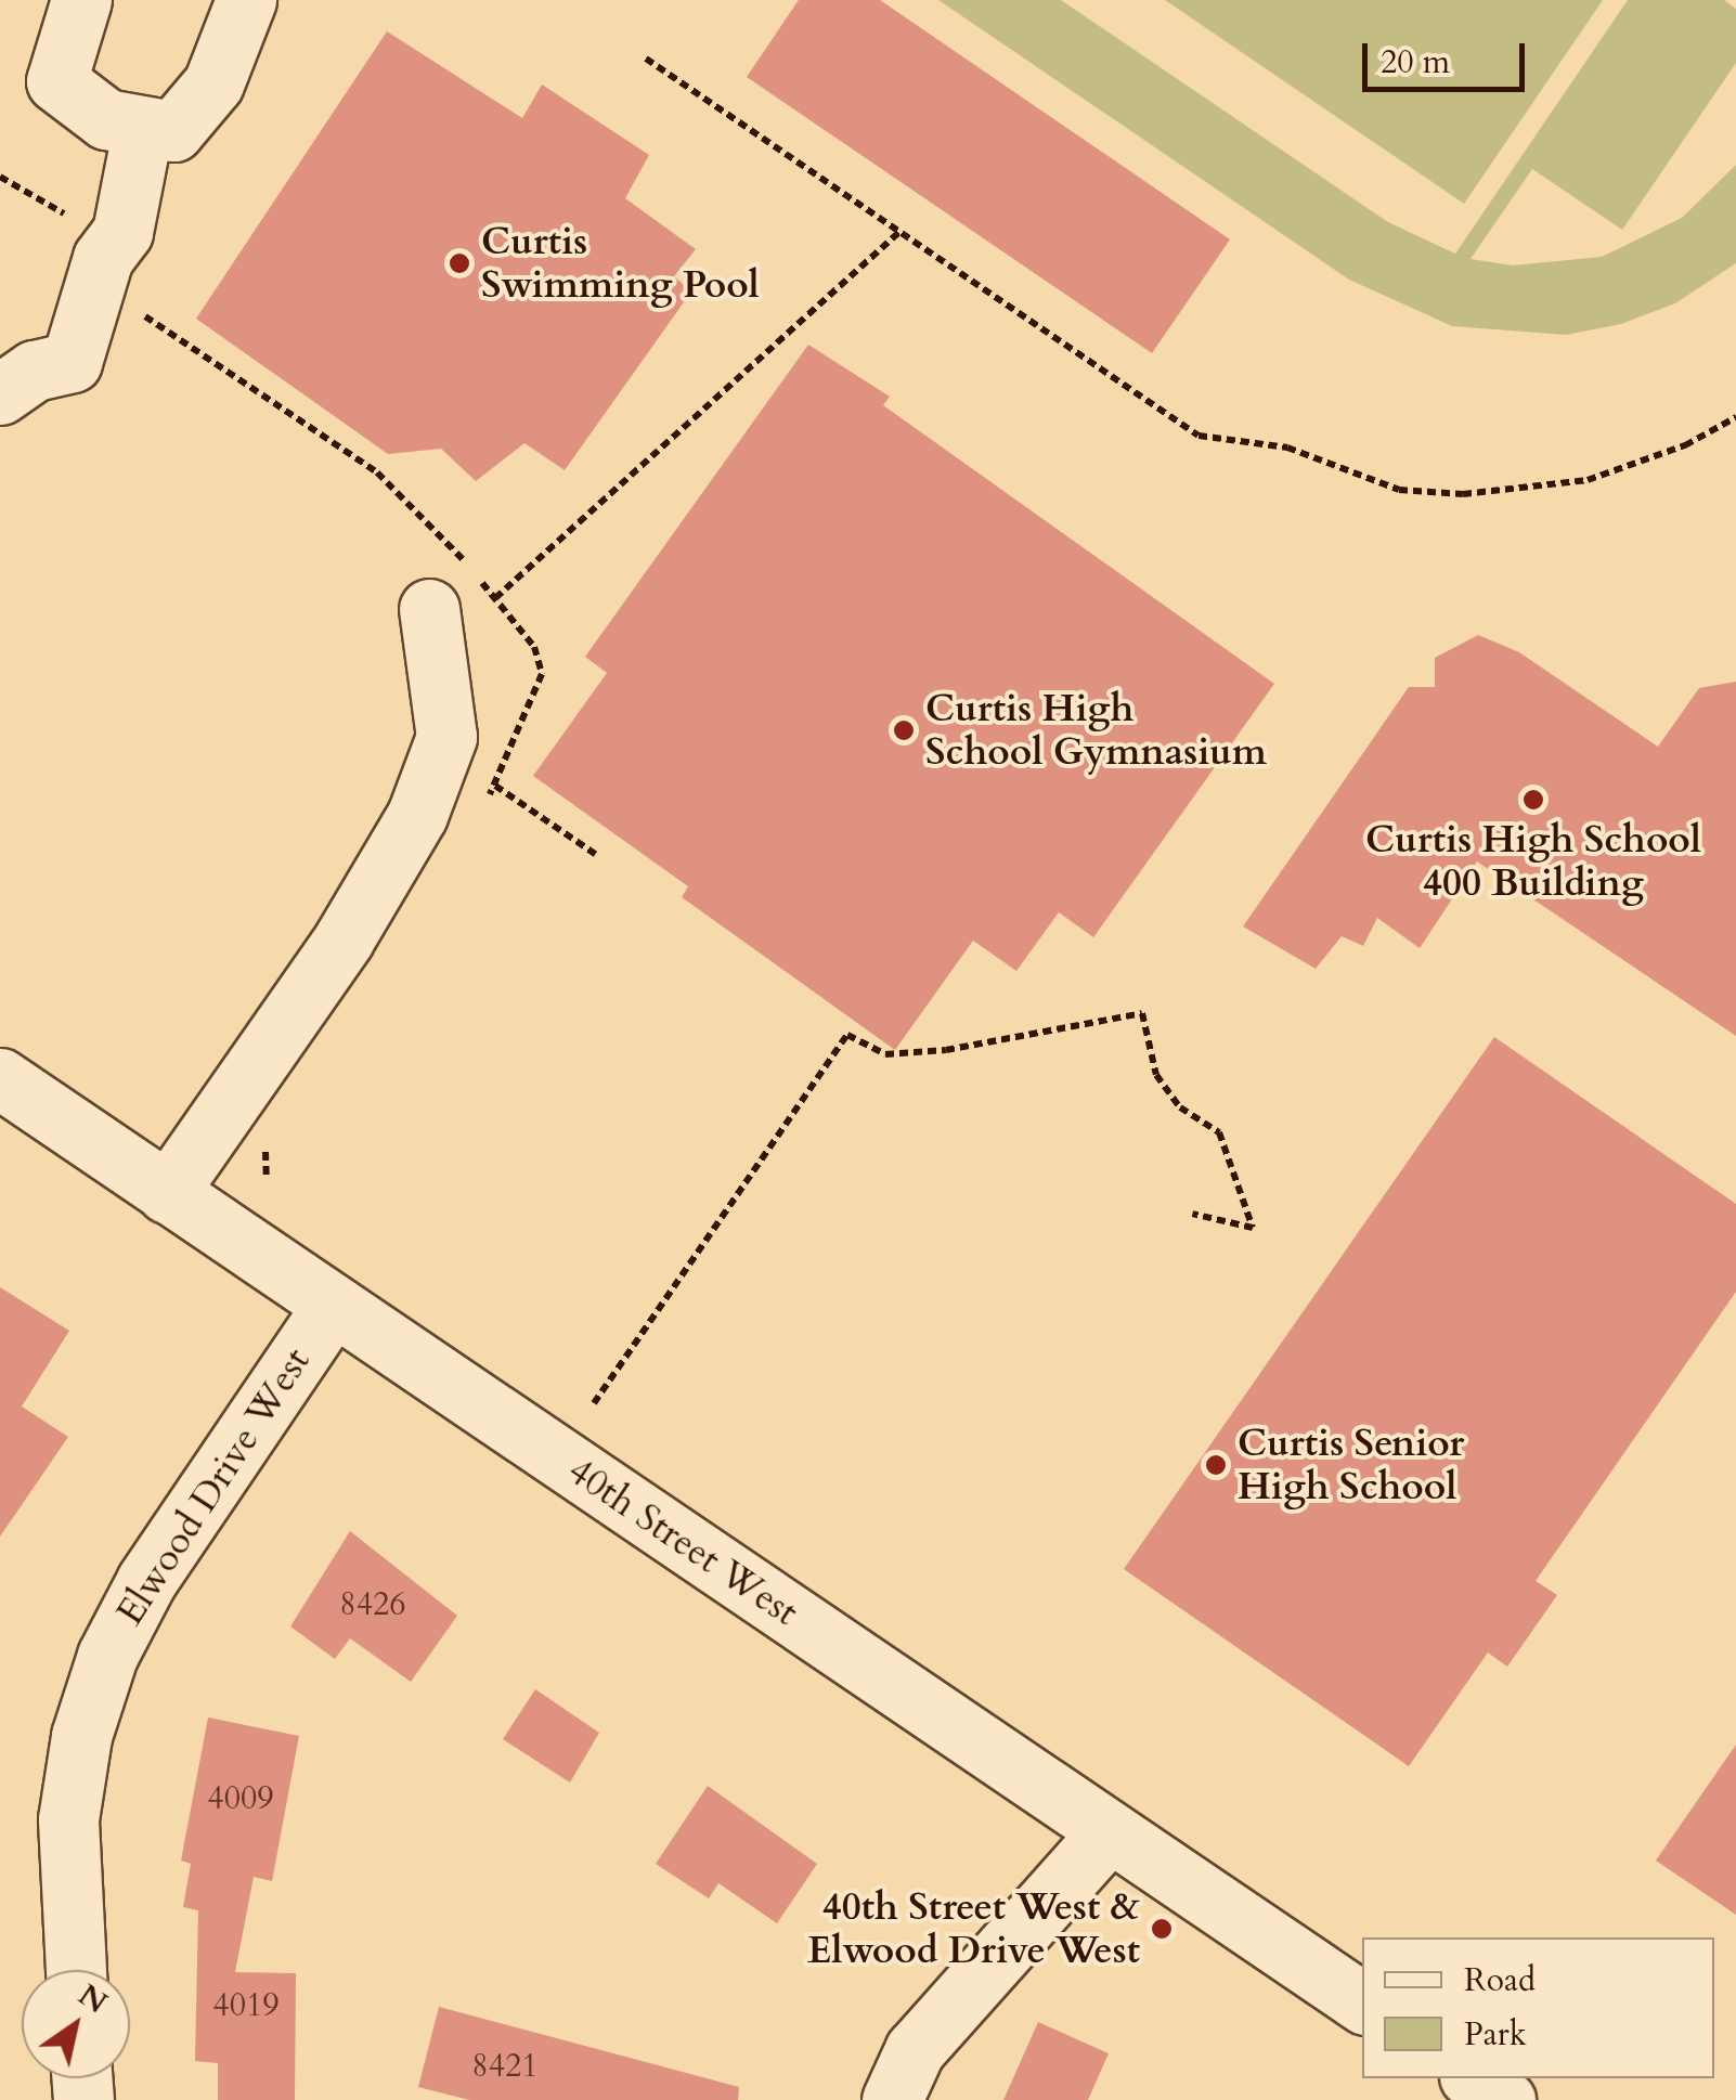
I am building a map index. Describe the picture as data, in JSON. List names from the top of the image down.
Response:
{
  "streets": {
    "street": ["Elwood Drive West", "40th Street West"]
  },
  "crossings": [
    ["Elwood Drive West", "40th Street West"]
  ],
  "places": [
    "Curtis Swimming Pool",
    "Curtis High School Gymnasium",
    "Curtis High School 400 Building",
    "Curtis Senior High School",
    "40th Street West & Elwood Drive West"
  ],
  "house_numbers": [
    "8426",
    "4009",
    "4019",
    "8421"
  ],
  "legend": ["Road", "Park"],
  "scale_bar": "20 m",
  "north": "top right"
}
